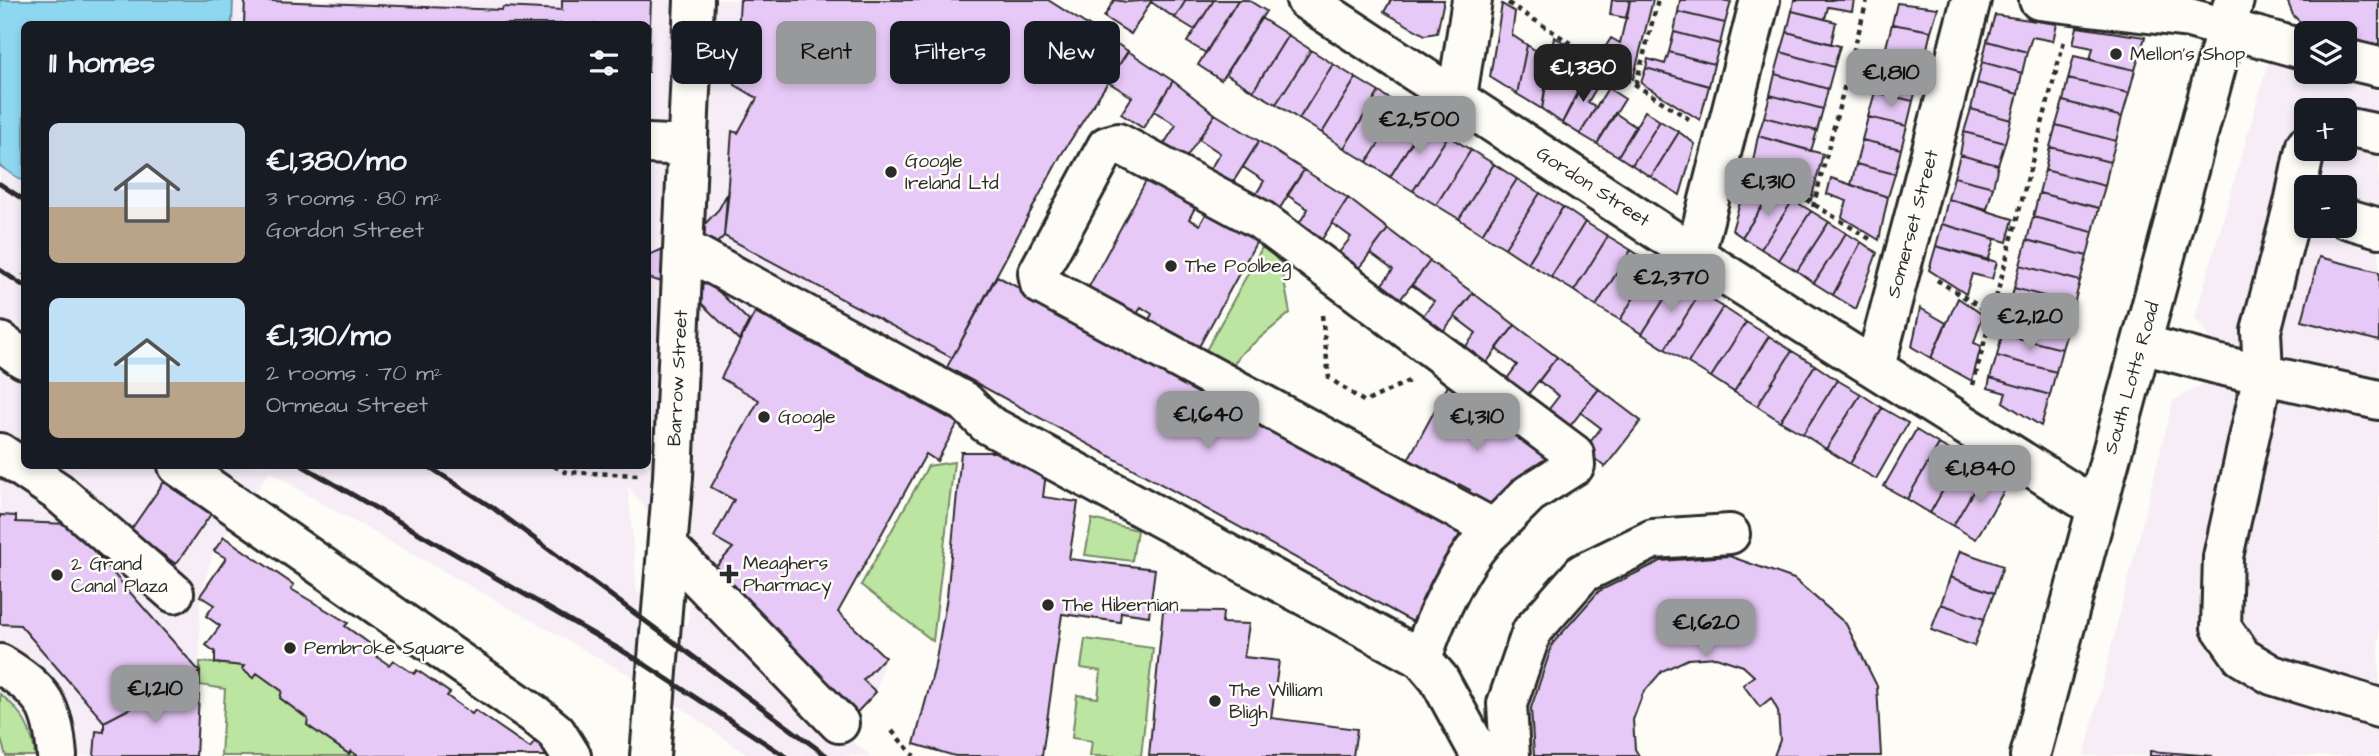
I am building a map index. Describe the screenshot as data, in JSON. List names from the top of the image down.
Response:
{
  "streets": {
    "street": [
      "Gordon Street",
      "Somerset Street",
      "Barrow Street",
      "South Lotts Road"
    ]
  },
  "crossings": [
    ["Gordon Street", "Somerset Street"],
    ["Gordon Street", "South Lotts Road"]
  ],
  "places": {
    "other": [
      "Mellon's Shop",
      "Google Ireland Ltd",
      "The Poolbeg",
      "Google",
      "2 Grand Canal Plaza",
      "The Hibernian",
      "Pembroke Square",
      "The William Bligh"
    ],
    "health": ["Meaghers Pharmacy"]
  },
  "page": {
    "map_buttons": ["+", "−"],
    "chip": [
      "Buy",
      "Rent",
      "Filters",
      "New"
    ],
    "heading": "11 homes",
    "price": [
      "€1,380",
      "€1,810",
      "€2,500",
      "€1,310",
      "€2,370",
      "€2,120",
      "€1,640",
      "€1,310",
      "€1,840",
      "€1,620",
      "€1,210"
    ],
    "list": [
      {
        "name": "€1,380/mo",
        "note": "3 rooms · 80 m² · Gordon Street"
      },
      {
        "name": "€1,310/mo",
        "note": "2 rooms · 70 m² · Ormeau Street"
      }
    ]
  }
}
